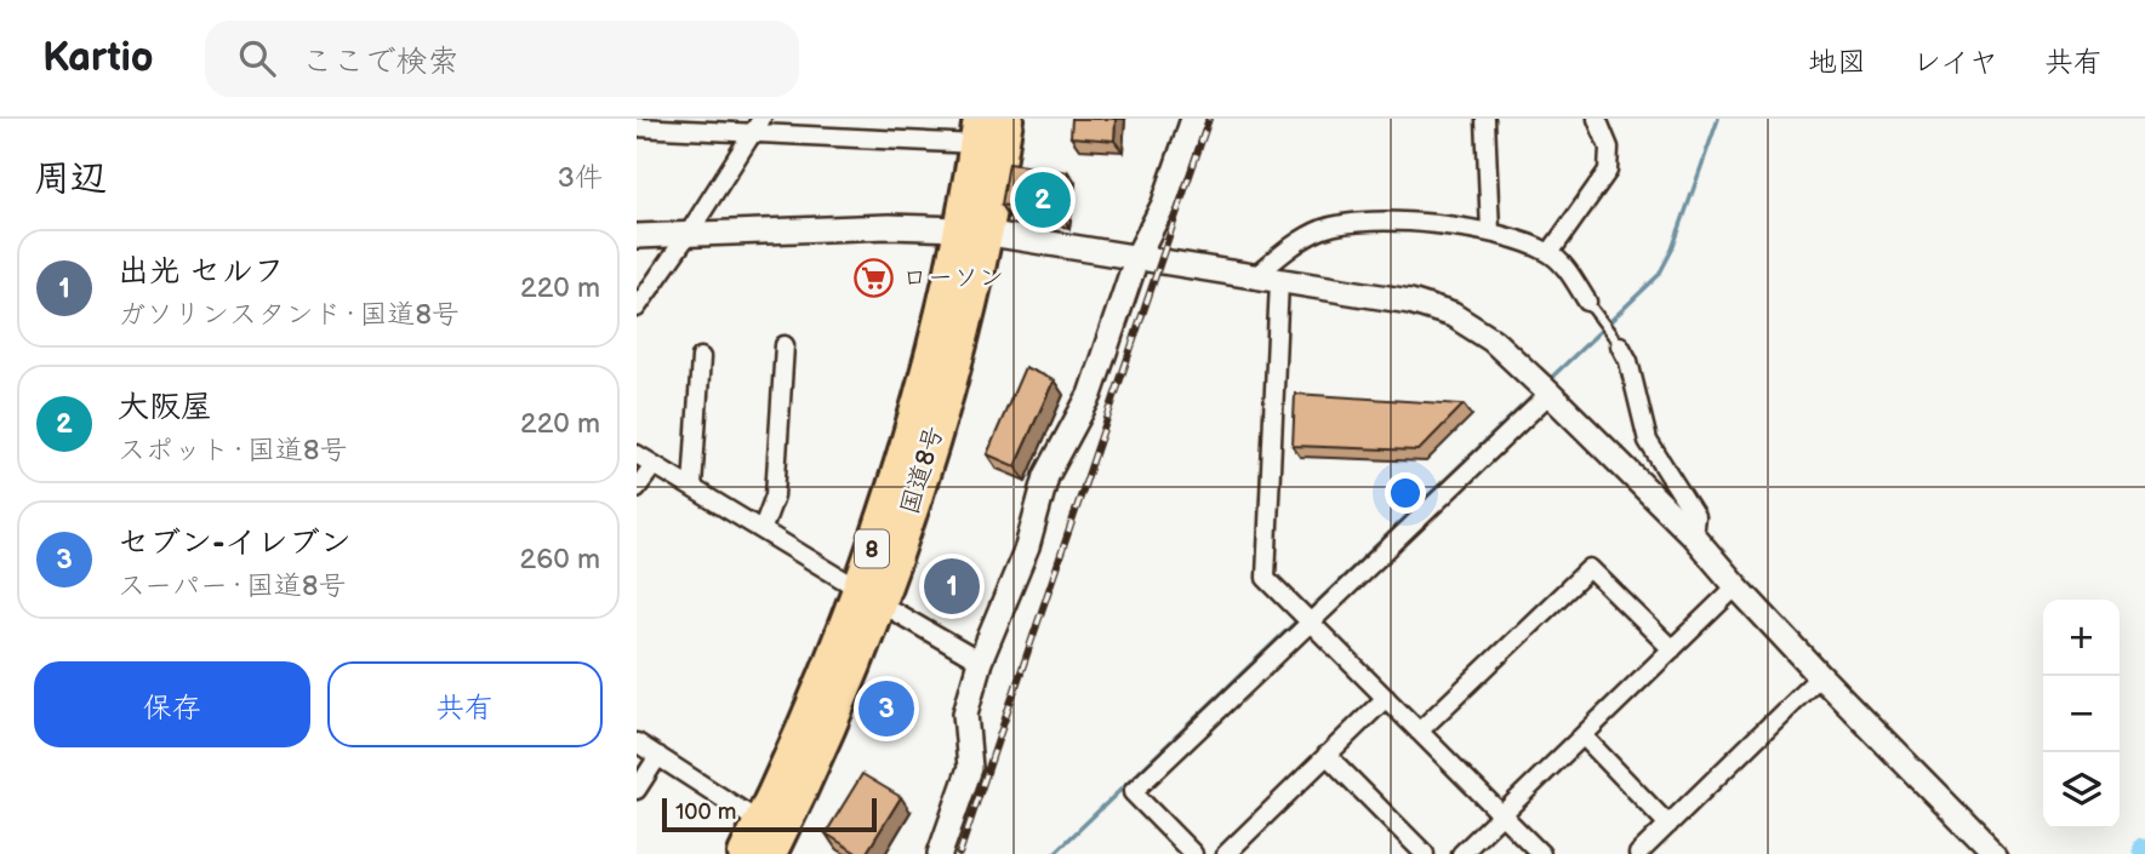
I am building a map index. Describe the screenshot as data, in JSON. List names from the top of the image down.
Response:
{
  "streets": {
    "highway": ["国道8号", "8"]
  },
  "places": {
    "supermarket": ["ローソン"]
  },
  "scale_bar": "100 m",
  "page": {
    "header": "Kartio",
    "search": "ここで検索",
    "nav": ["地図", "レイヤ", "共有"],
    "heading": ["周辺", "3件"],
    "pins": ["2", "1", "3"],
    "list": [
      {
        "mark": "1",
        "name": "出光 セルフ",
        "note": "ガソリンスタンド · 国道8号",
        "value": "220 m"
      },
      {
        "mark": "2",
        "name": "大阪屋",
        "note": "スポット · 国道8号",
        "value": "220 m"
      },
      {
        "mark": "3",
        "name": "セブン-イレブン",
        "note": "スーパー · 国道8号",
        "value": "260 m"
      }
    ],
    "map_buttons": ["+", "−"],
    "buttons": ["保存", "共有"],
    "scale": "100 m"
  }
}
